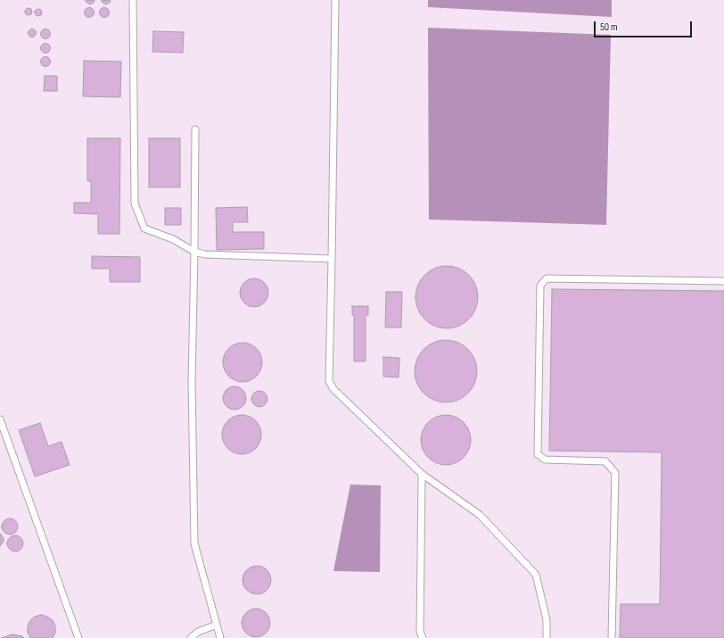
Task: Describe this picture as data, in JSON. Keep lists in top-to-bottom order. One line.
{"scale_bar":"50 m"}
